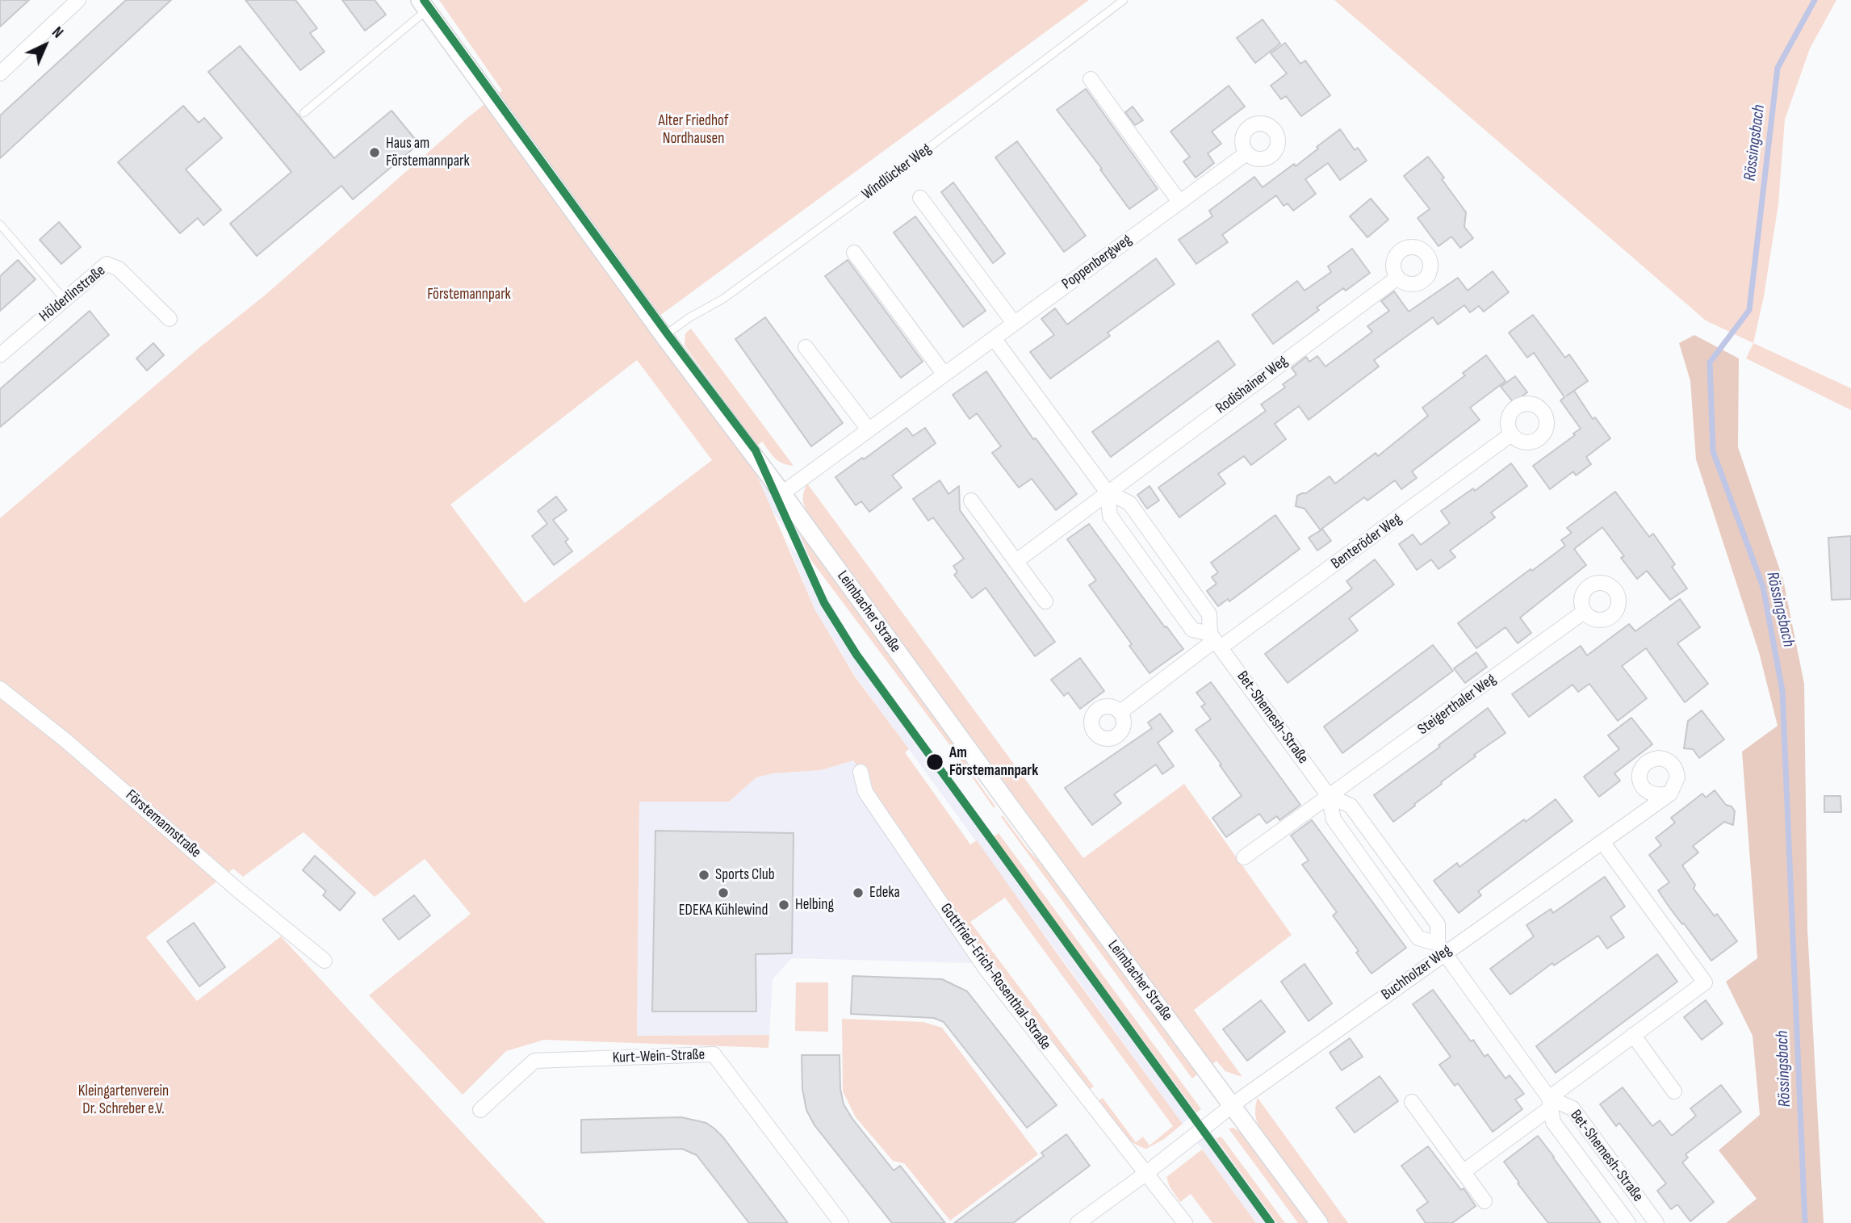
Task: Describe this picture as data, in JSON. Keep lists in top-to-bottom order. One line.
{"streets":{"street":["Poppenbergweg","Hölderlinstraße","Rodishainer Weg","Benteröder Weg","Leimbacher Straße","Steigerthaler Weg","Bet-Shemesh-Straße","Förstemannstraße","Buchholzer Weg","Gottfried-Erich-Rosenthal-Straße","Kurt-Wein-Straße"],"lane":["Windlücker Weg"]},"crossings":[["Windlücker Weg","Leimbacher Straße"],["Poppenbergweg","Leimbacher Straße"],["Poppenbergweg","Bet-Shemesh-Straße"],["Rodishainer Weg","Bet-Shemesh-Straße"],["Benteröder Weg","Bet-Shemesh-Straße"],["Leimbacher Straße","Buchholzer Weg"],["Steigerthaler Weg","Bet-Shemesh-Straße"],["Bet-Shemesh-Straße","Buchholzer Weg"],["Buchholzer Weg","Gottfried-Erich-Rosenthal-Straße"]],"water":["Rössingsbach"],"parks":["Alter Friedhof Nordhausen","Förstemannpark","Kleingartenverein Dr. Schreber e.V."],"places":["Haus am Förstemannpark","Am Förstemannpark","Sports Club","EDEKA Kühlewind","Edeka","Helbing"],"north":"top right"}
